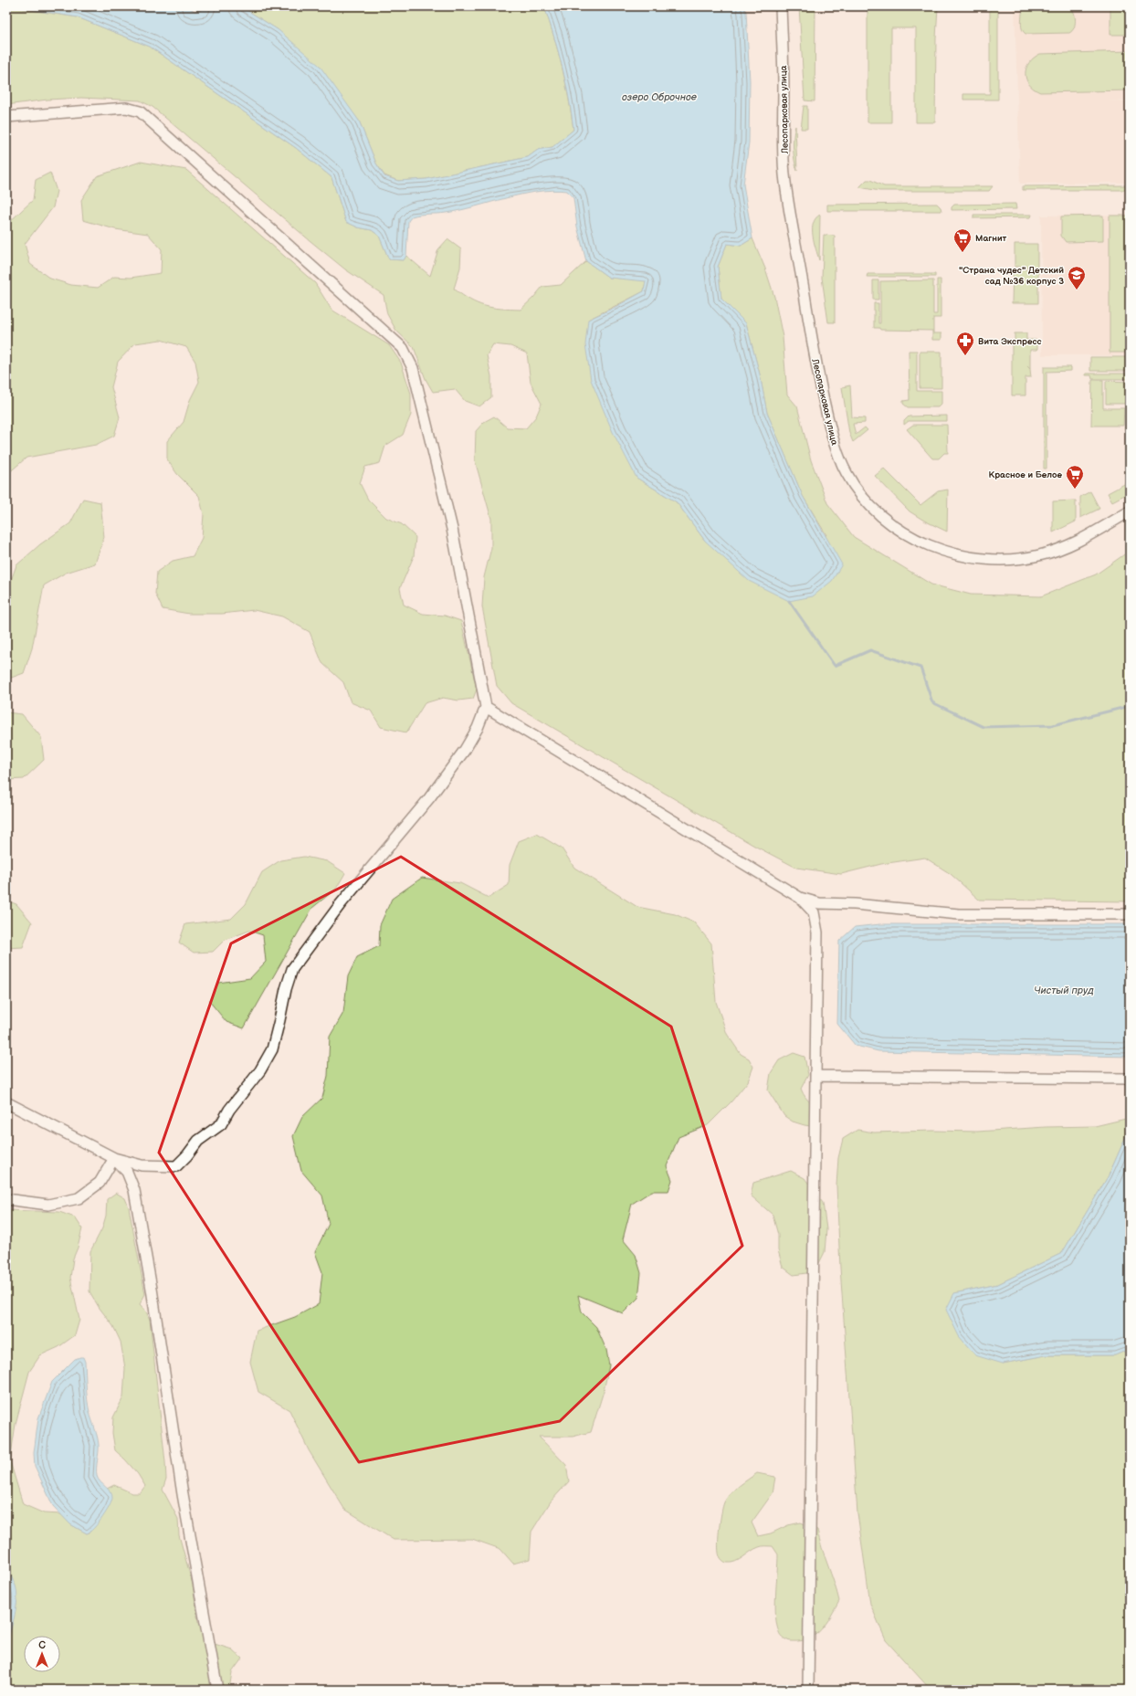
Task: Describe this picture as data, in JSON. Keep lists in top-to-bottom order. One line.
{"streets":{"street":["Лесопарковая улица"]},"water":["озеро Оброчное","Чистый пруд"],"places":{"supermarket":["Магнит","Красное и Белое"],"school or university":["\"Страна чудес\" Детский сад №36 корпус 3"],"pharmacy":["Вита Экспресс"]},"north":"top"}
